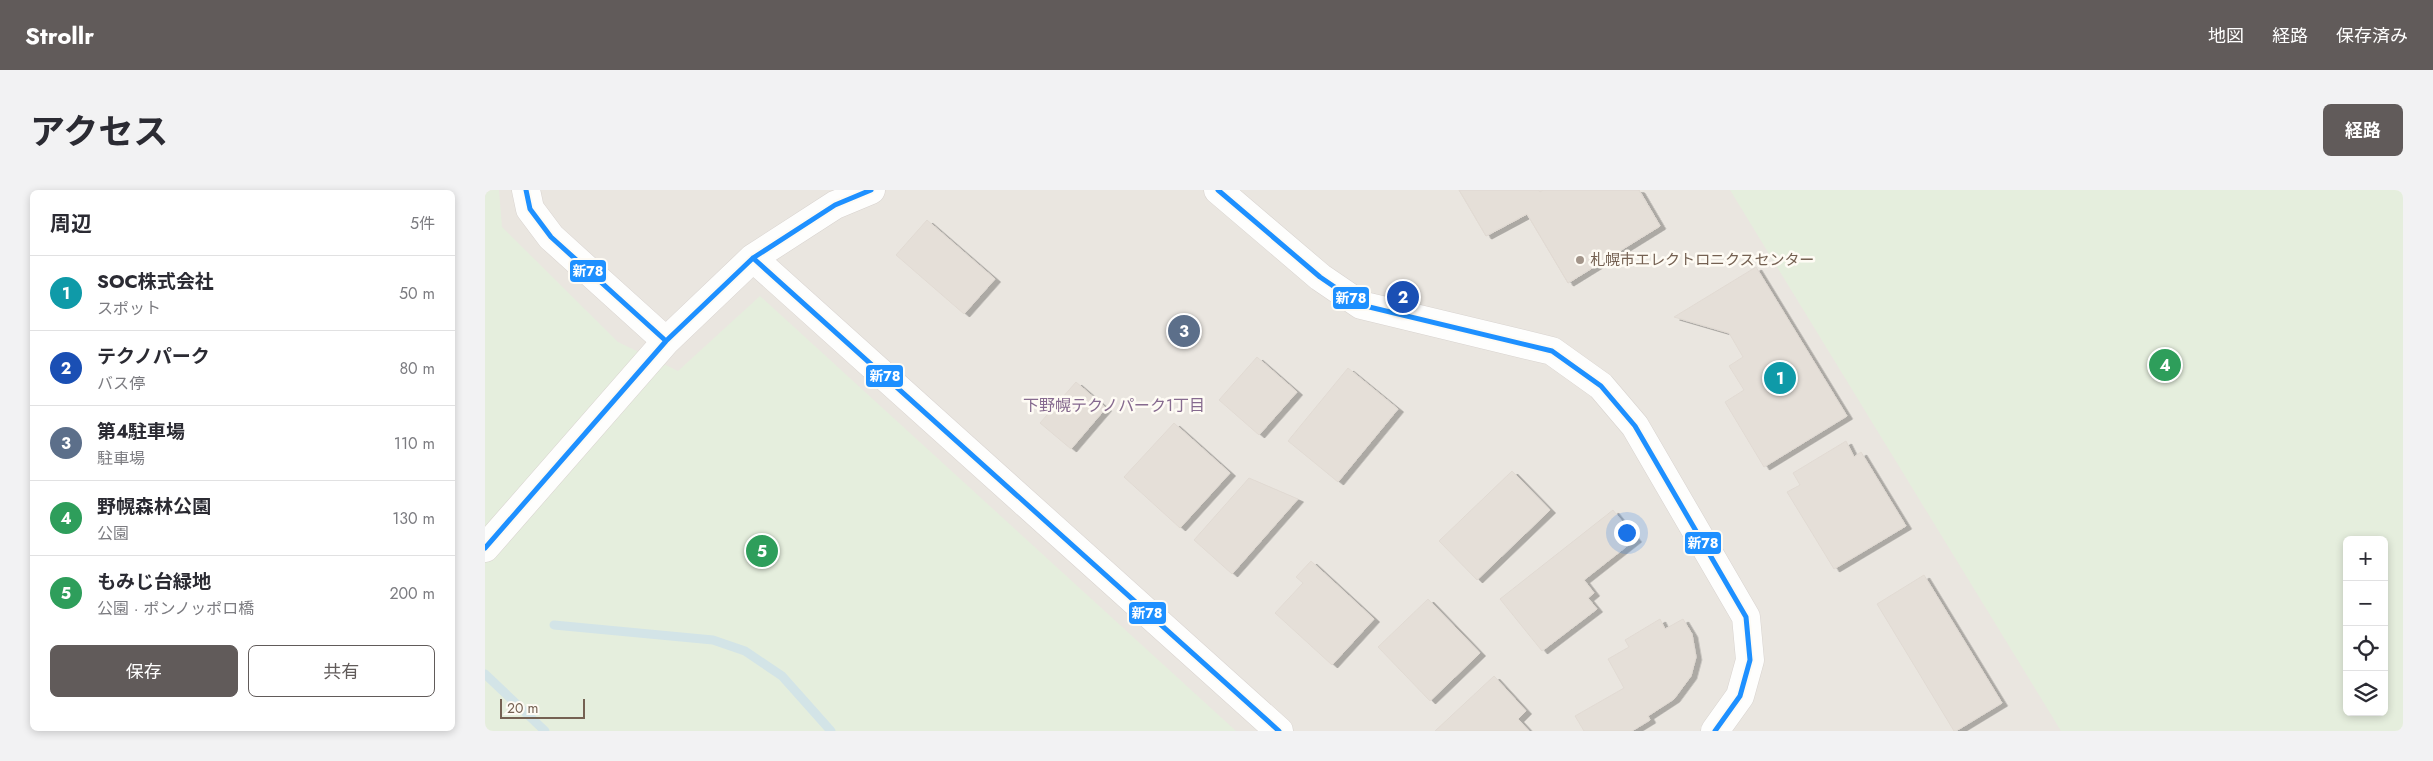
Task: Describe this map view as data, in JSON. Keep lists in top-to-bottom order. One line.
{"districts":["下野幌テクノパーク1丁目"],"places":["札幌市エレクトロニクスセンター"],"lines":["transit line 新78"],"scale_bar":"20 m","page":{"header":"Strollr","nav":["地図","経路","保存済み"],"title":"アクセス","buttons":["経路",["保存","共有"]],"heading":["周辺","5件"],"list":[{"mark":"1","name":"SOC株式会社","note":"スポット","value":"50 m"},{"mark":"2","name":"テクノパーク","note":"バス停","value":"80 m"},{"mark":"3","name":"第４駐車場","note":"駐車場","value":"110 m"},{"mark":"4","name":"野幌森林公園","note":"公園","value":"130 m"},{"mark":"5","name":"もみじ台緑地","note":"公園 · ポンノッポロ橋","value":"200 m"}],"pins":["2","3","4","1","5"],"map_buttons":["+","−"],"scale":"20 m"}}
